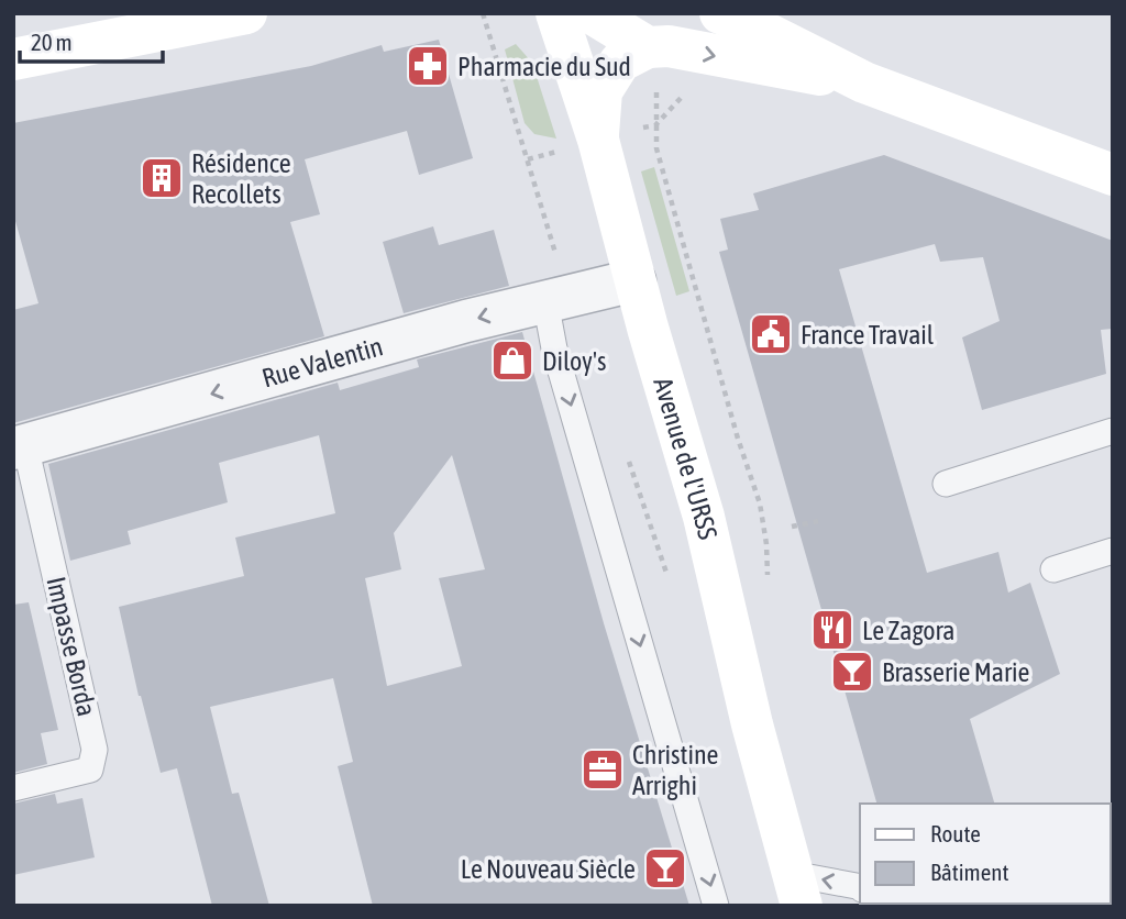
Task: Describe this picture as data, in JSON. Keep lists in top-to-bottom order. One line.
{"streets":{"main road":["Avenue de l'URSS"],"street":["Rue Valentin"],"lane":["Impasse Borda"]},"crossings":[["Rue Valentin","Avenue de l'URSS"],["Rue Valentin","Impasse Borda"]],"one_way":["Rue Valentin"],"places":{"pharmacy":["Pharmacie du Sud"],"building":["Résidence Recollets"],"public building":["France Travail"],"shop":["Diloy's"],"restaurant":["Le Zagora"],"bar":["Brasserie Marie","Le Nouveau Siècle"],"office":["Christine Arrighi"]},"legend":["Route","Bâtiment"],"scale_bar":"20 m"}
